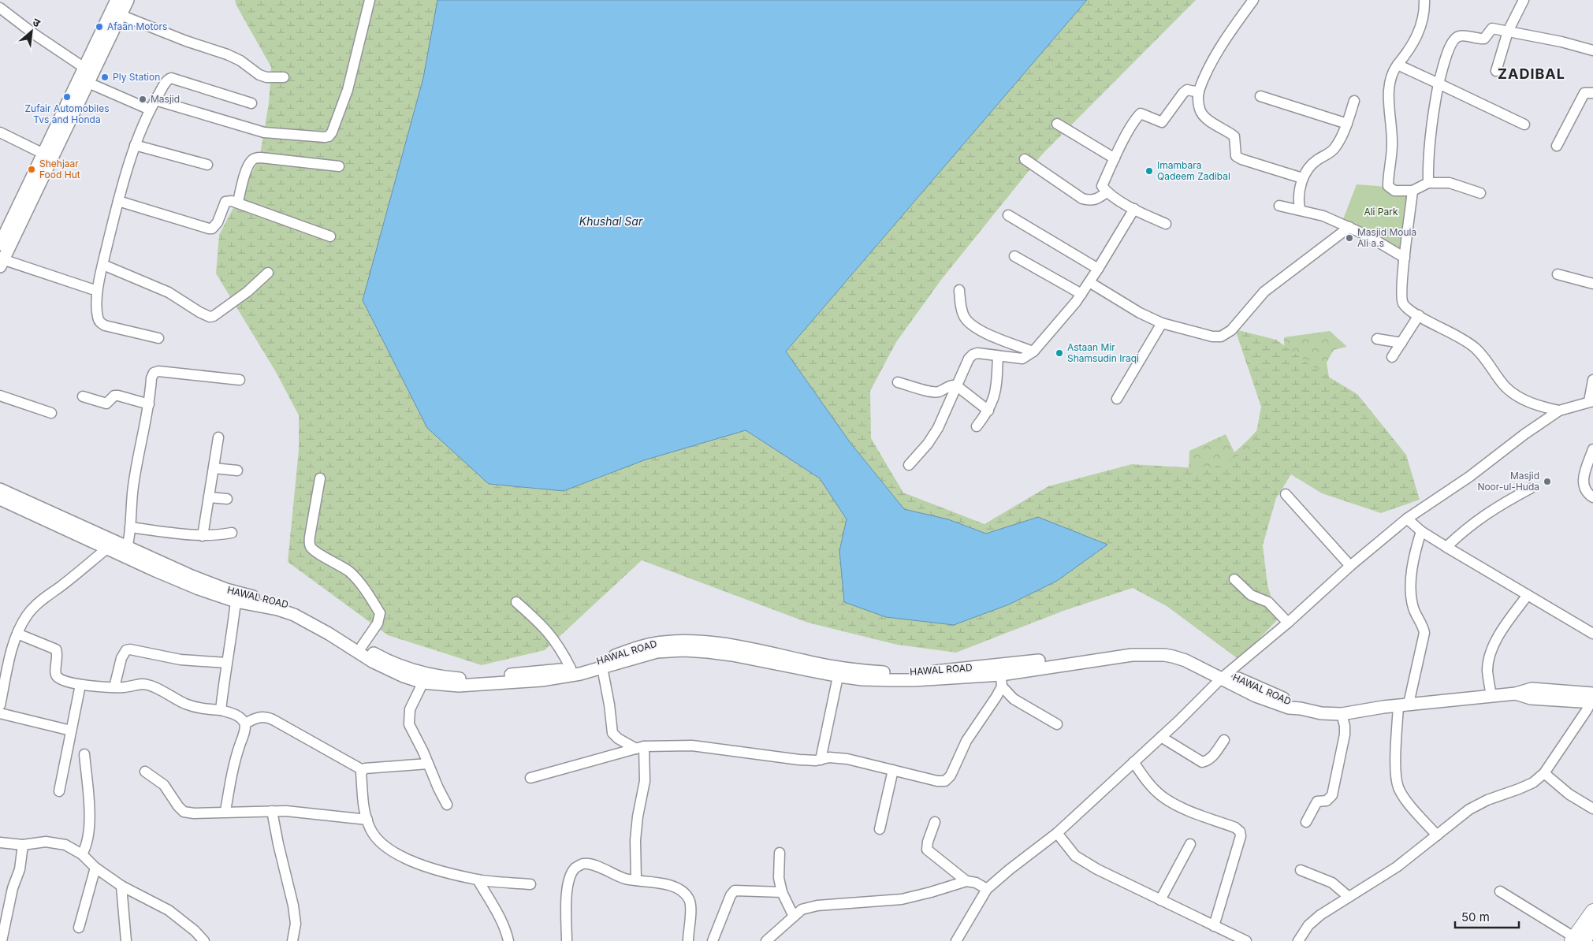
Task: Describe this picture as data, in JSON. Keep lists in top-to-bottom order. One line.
{"streets":{"main road":["HAWAL ROAD"]},"districts":["ZADIBAL"],"water":["Khushal Sar"],"parks":["Ali Park"],"places":["Afaan Motors","Ply Station","Zufair Automobiles Tvs and Honda","Masjid","Shehjaar Food Hut","Imambara Qadeem Zadibal","Masjid Moula Ali a.s","Astaan Mir Shamsudin Iraqi","Masjid Noor-ul-Huda"],"scale_bar":"50 m","north":"top right"}
